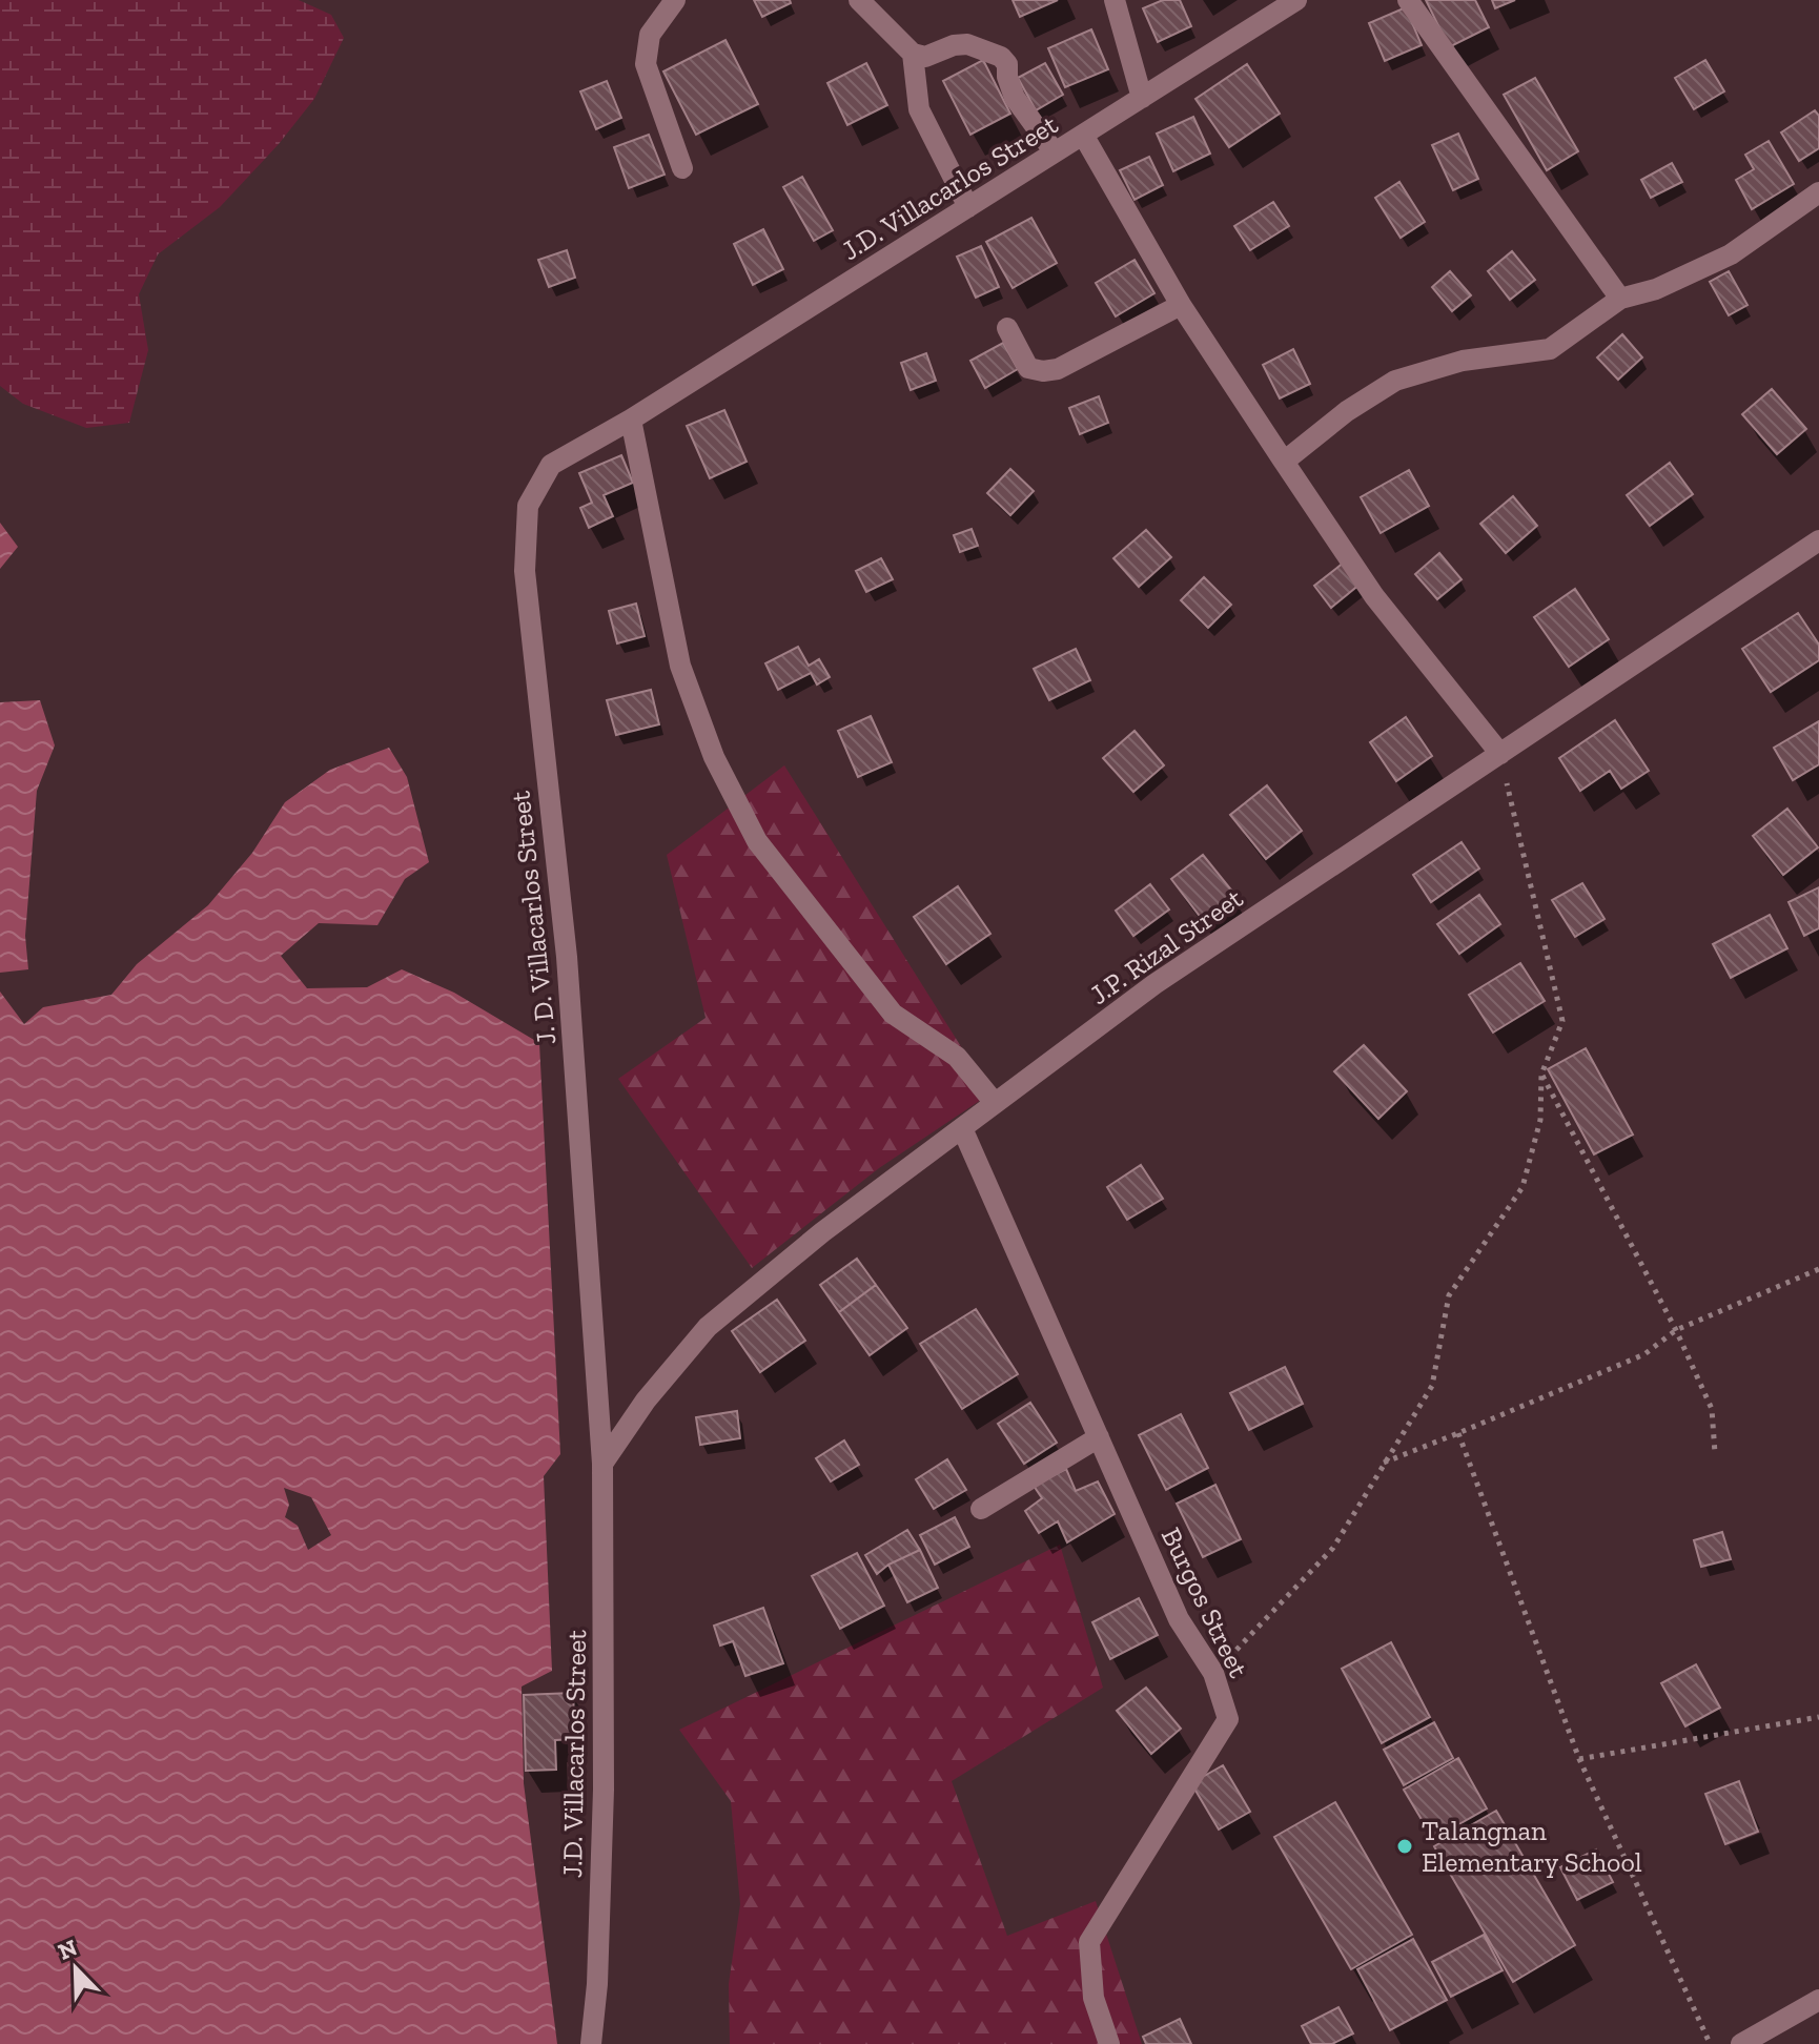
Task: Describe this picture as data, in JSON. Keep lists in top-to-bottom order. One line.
{"streets":{"street":["J.D. Villacarlos Street","J. D. Villacarlos Street","J.P. Rizal Street","Burgos Street"]},"crossings":[["J.D. Villacarlos Street","J. D. Villacarlos Street"],["J.D. Villacarlos Street","J.P. Rizal Street"],["J. D. Villacarlos Street","J.P. Rizal Street"],["J.P. Rizal Street","Burgos Street"]],"places":["Talangnan Elementary School"],"north":"top left"}
